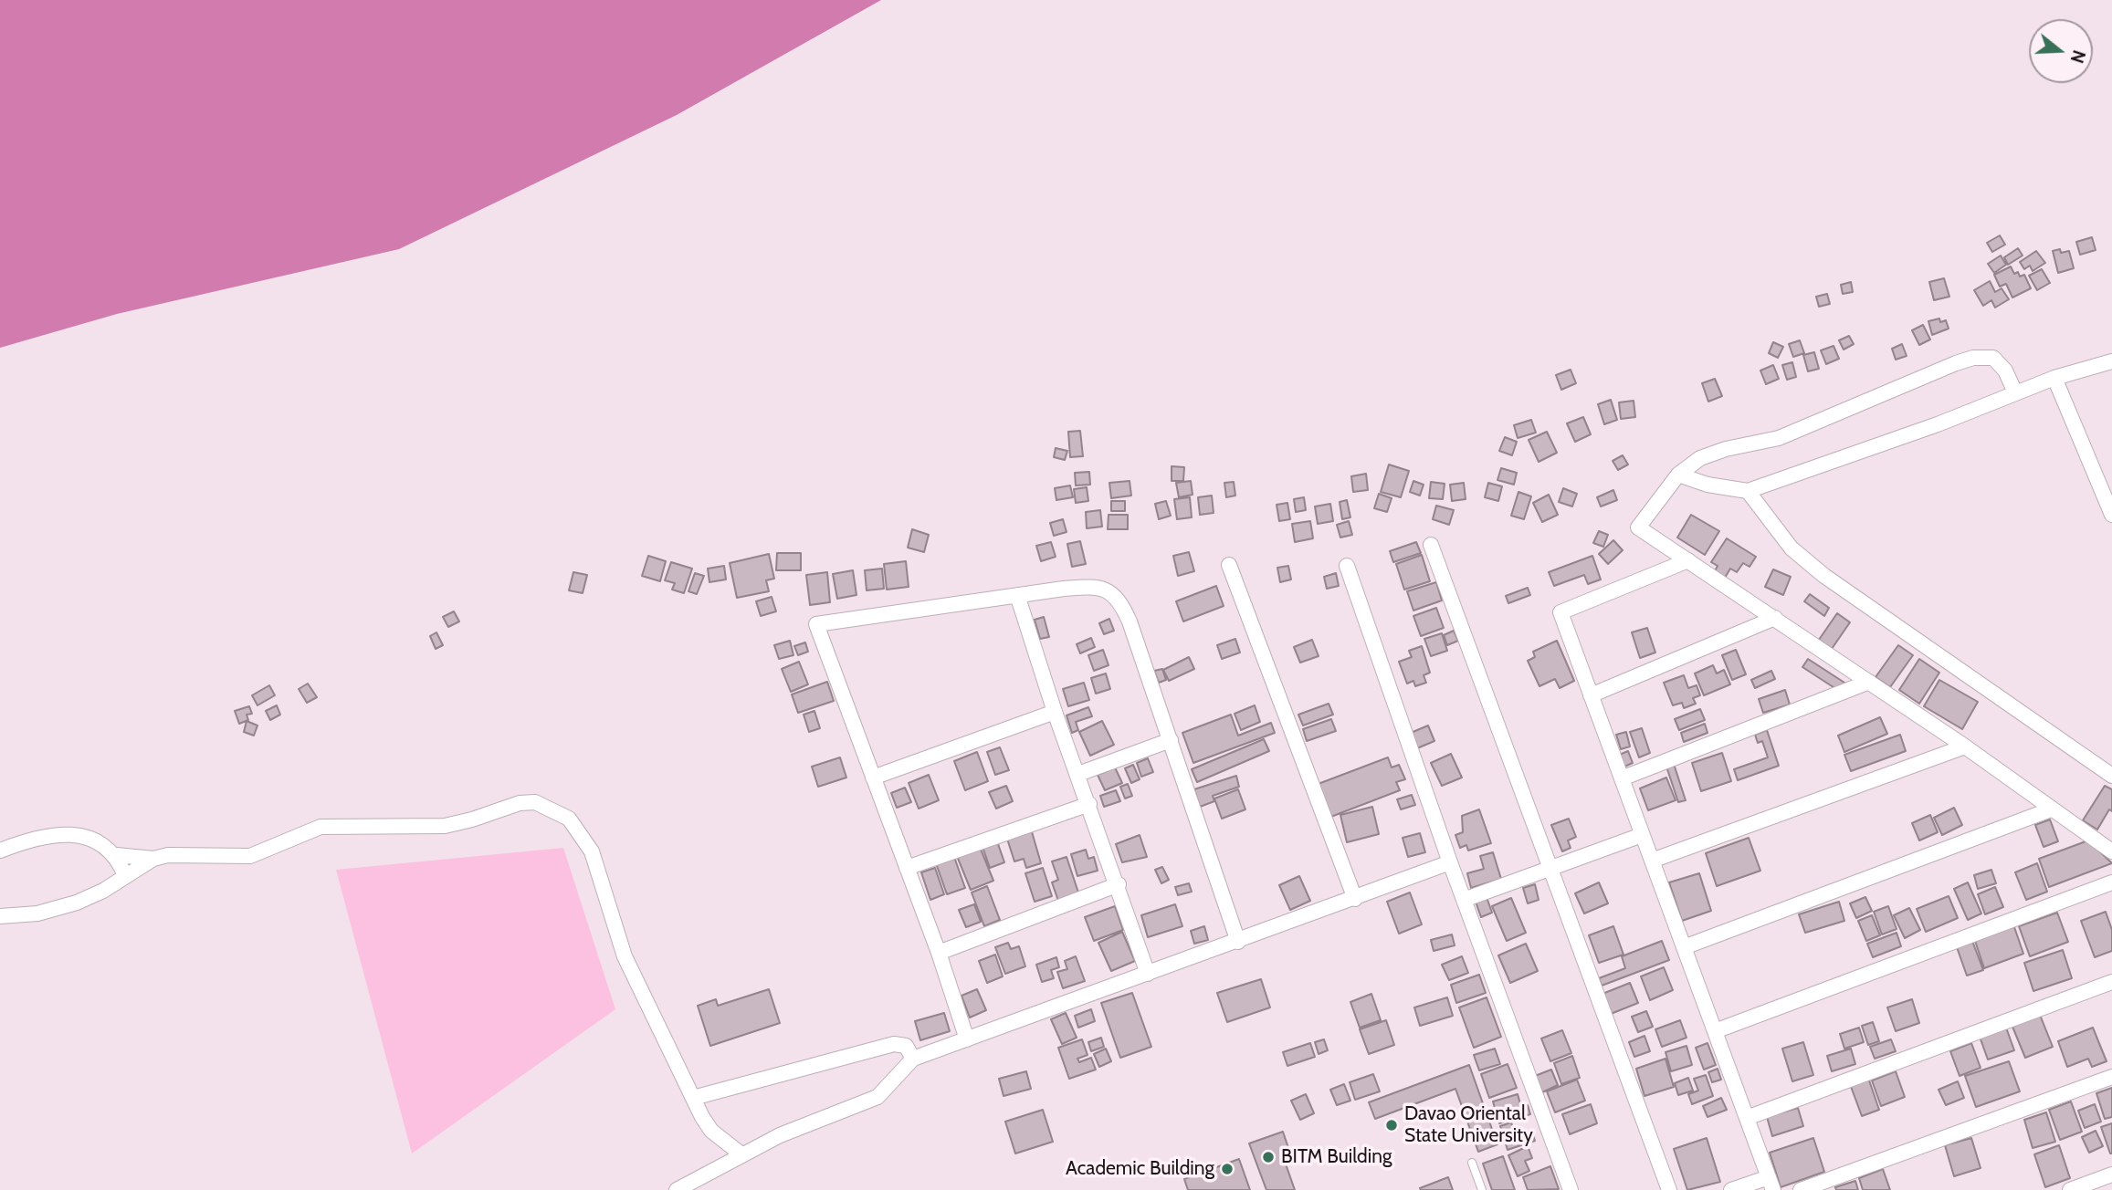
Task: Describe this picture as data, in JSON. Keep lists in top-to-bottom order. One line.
{"places":["Davao Oriental State University","BITM Building","Academic Building"],"north":"right"}
